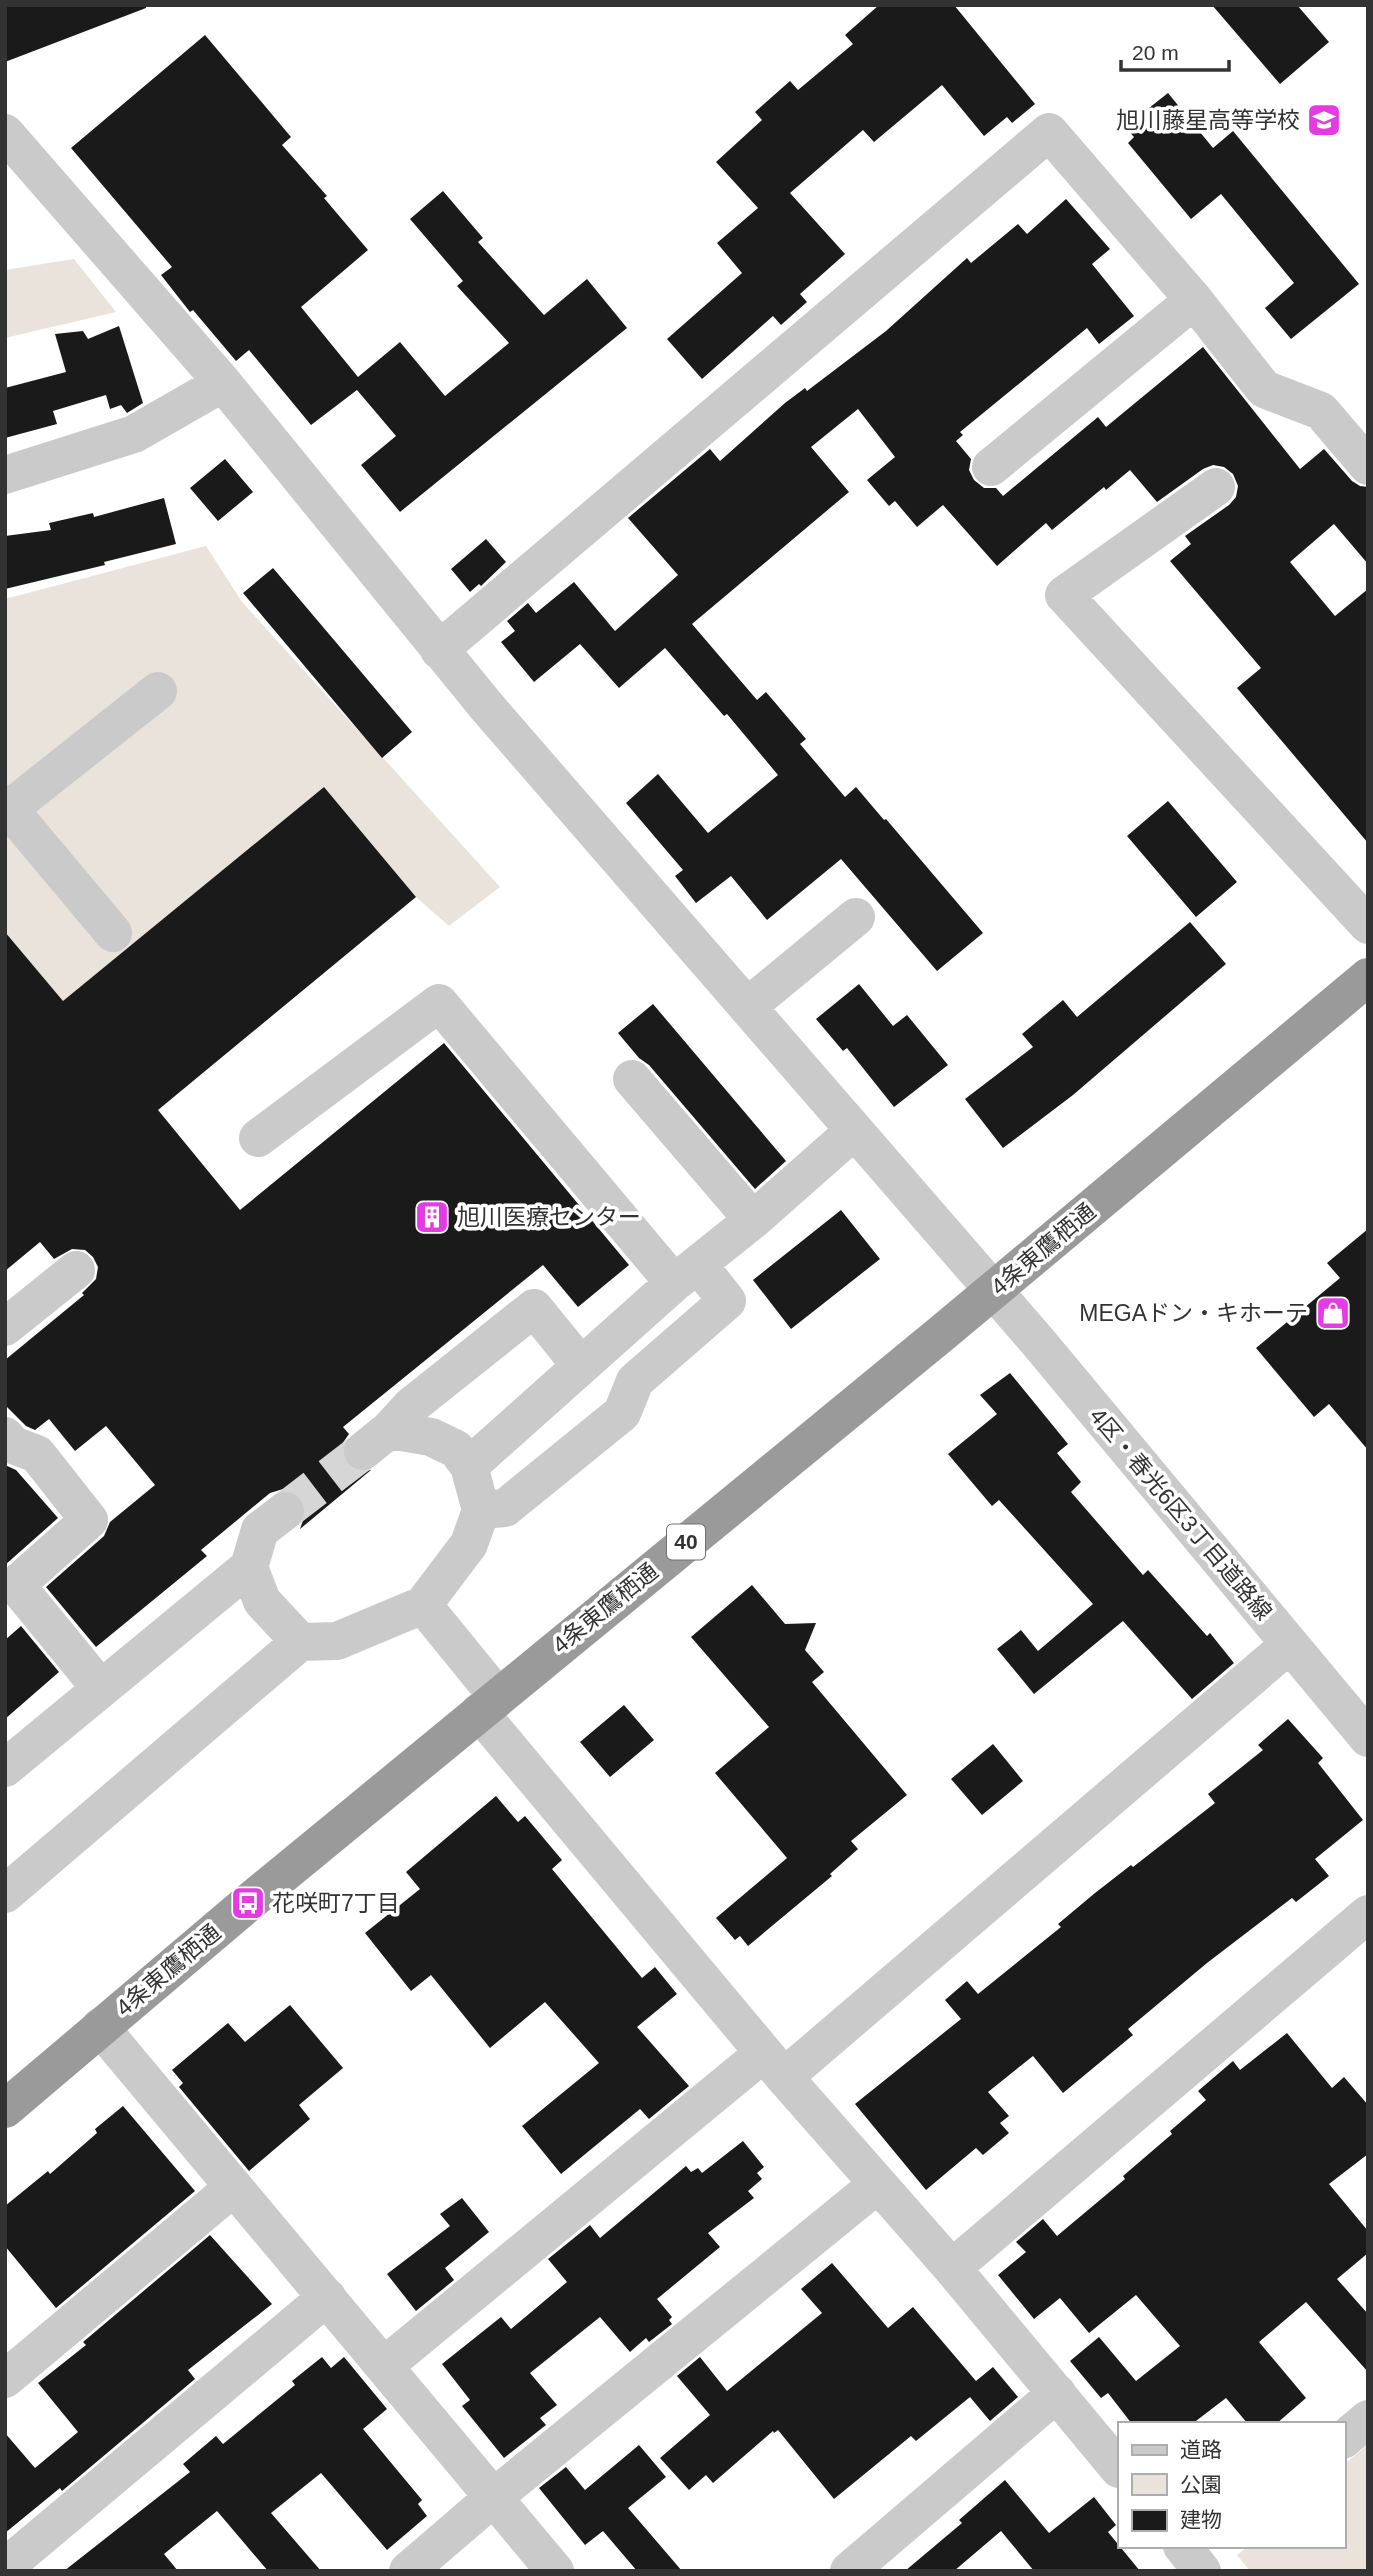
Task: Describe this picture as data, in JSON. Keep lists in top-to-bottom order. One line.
{"streets":{"highway":["4条東鷹栖通","40"],"street":["4区・春光6区3丁目道路線"]},"crossings":[["4条東鷹栖通","4区・春光6区3丁目道路線"]],"places":{"school or university":["旭川藤星高等学校"],"building":["旭川医療センター"],"shop":["MEGAドン・キホーテ"],"bus stop":["花咲町7丁目"]},"legend":["道路","公園","建物"],"scale_bar":"20 m"}
